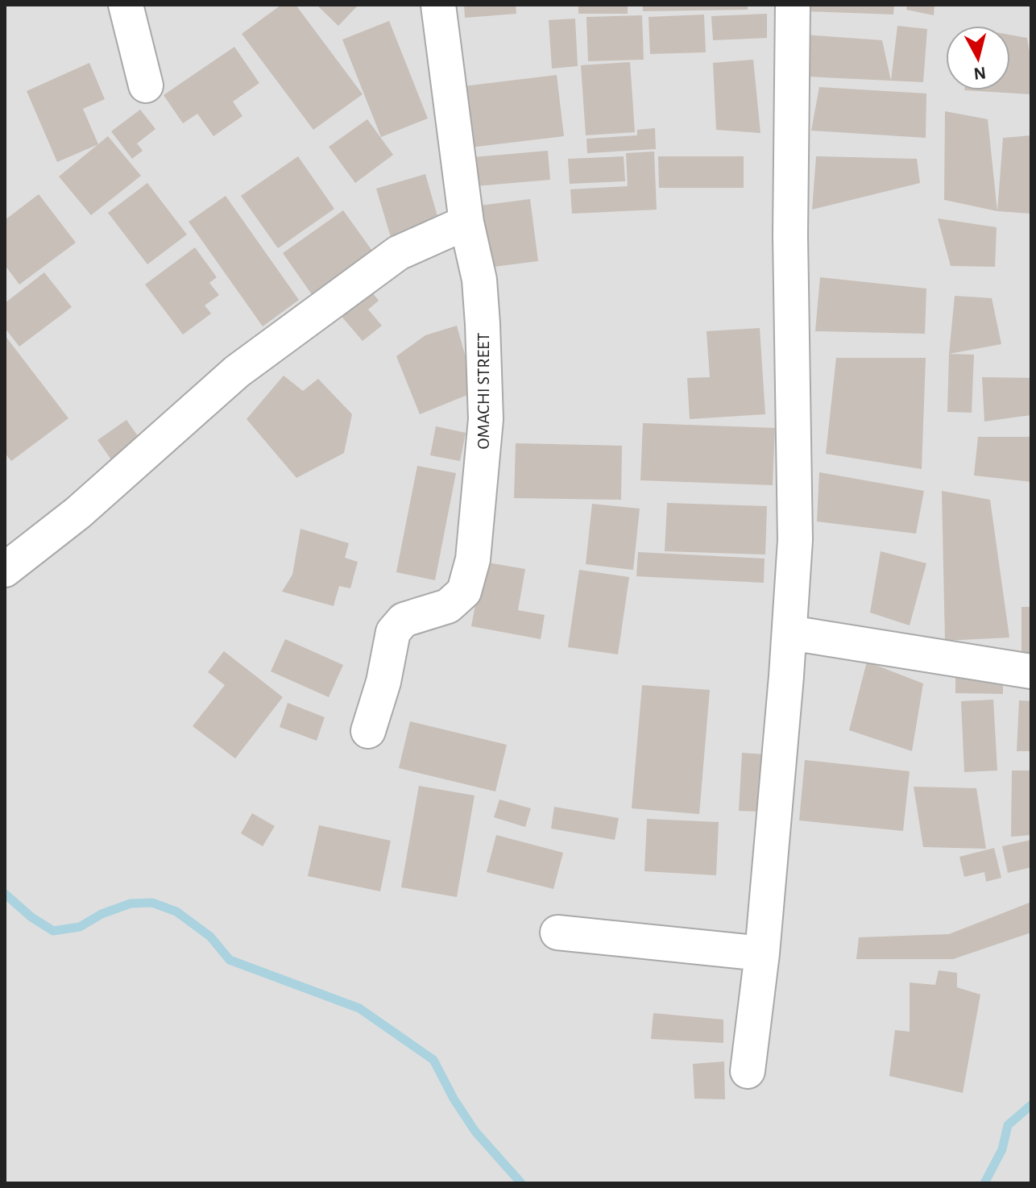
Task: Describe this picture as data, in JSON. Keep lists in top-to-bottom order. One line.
{"streets":{"street":["OMACHI STREET"]},"north":"bottom"}
